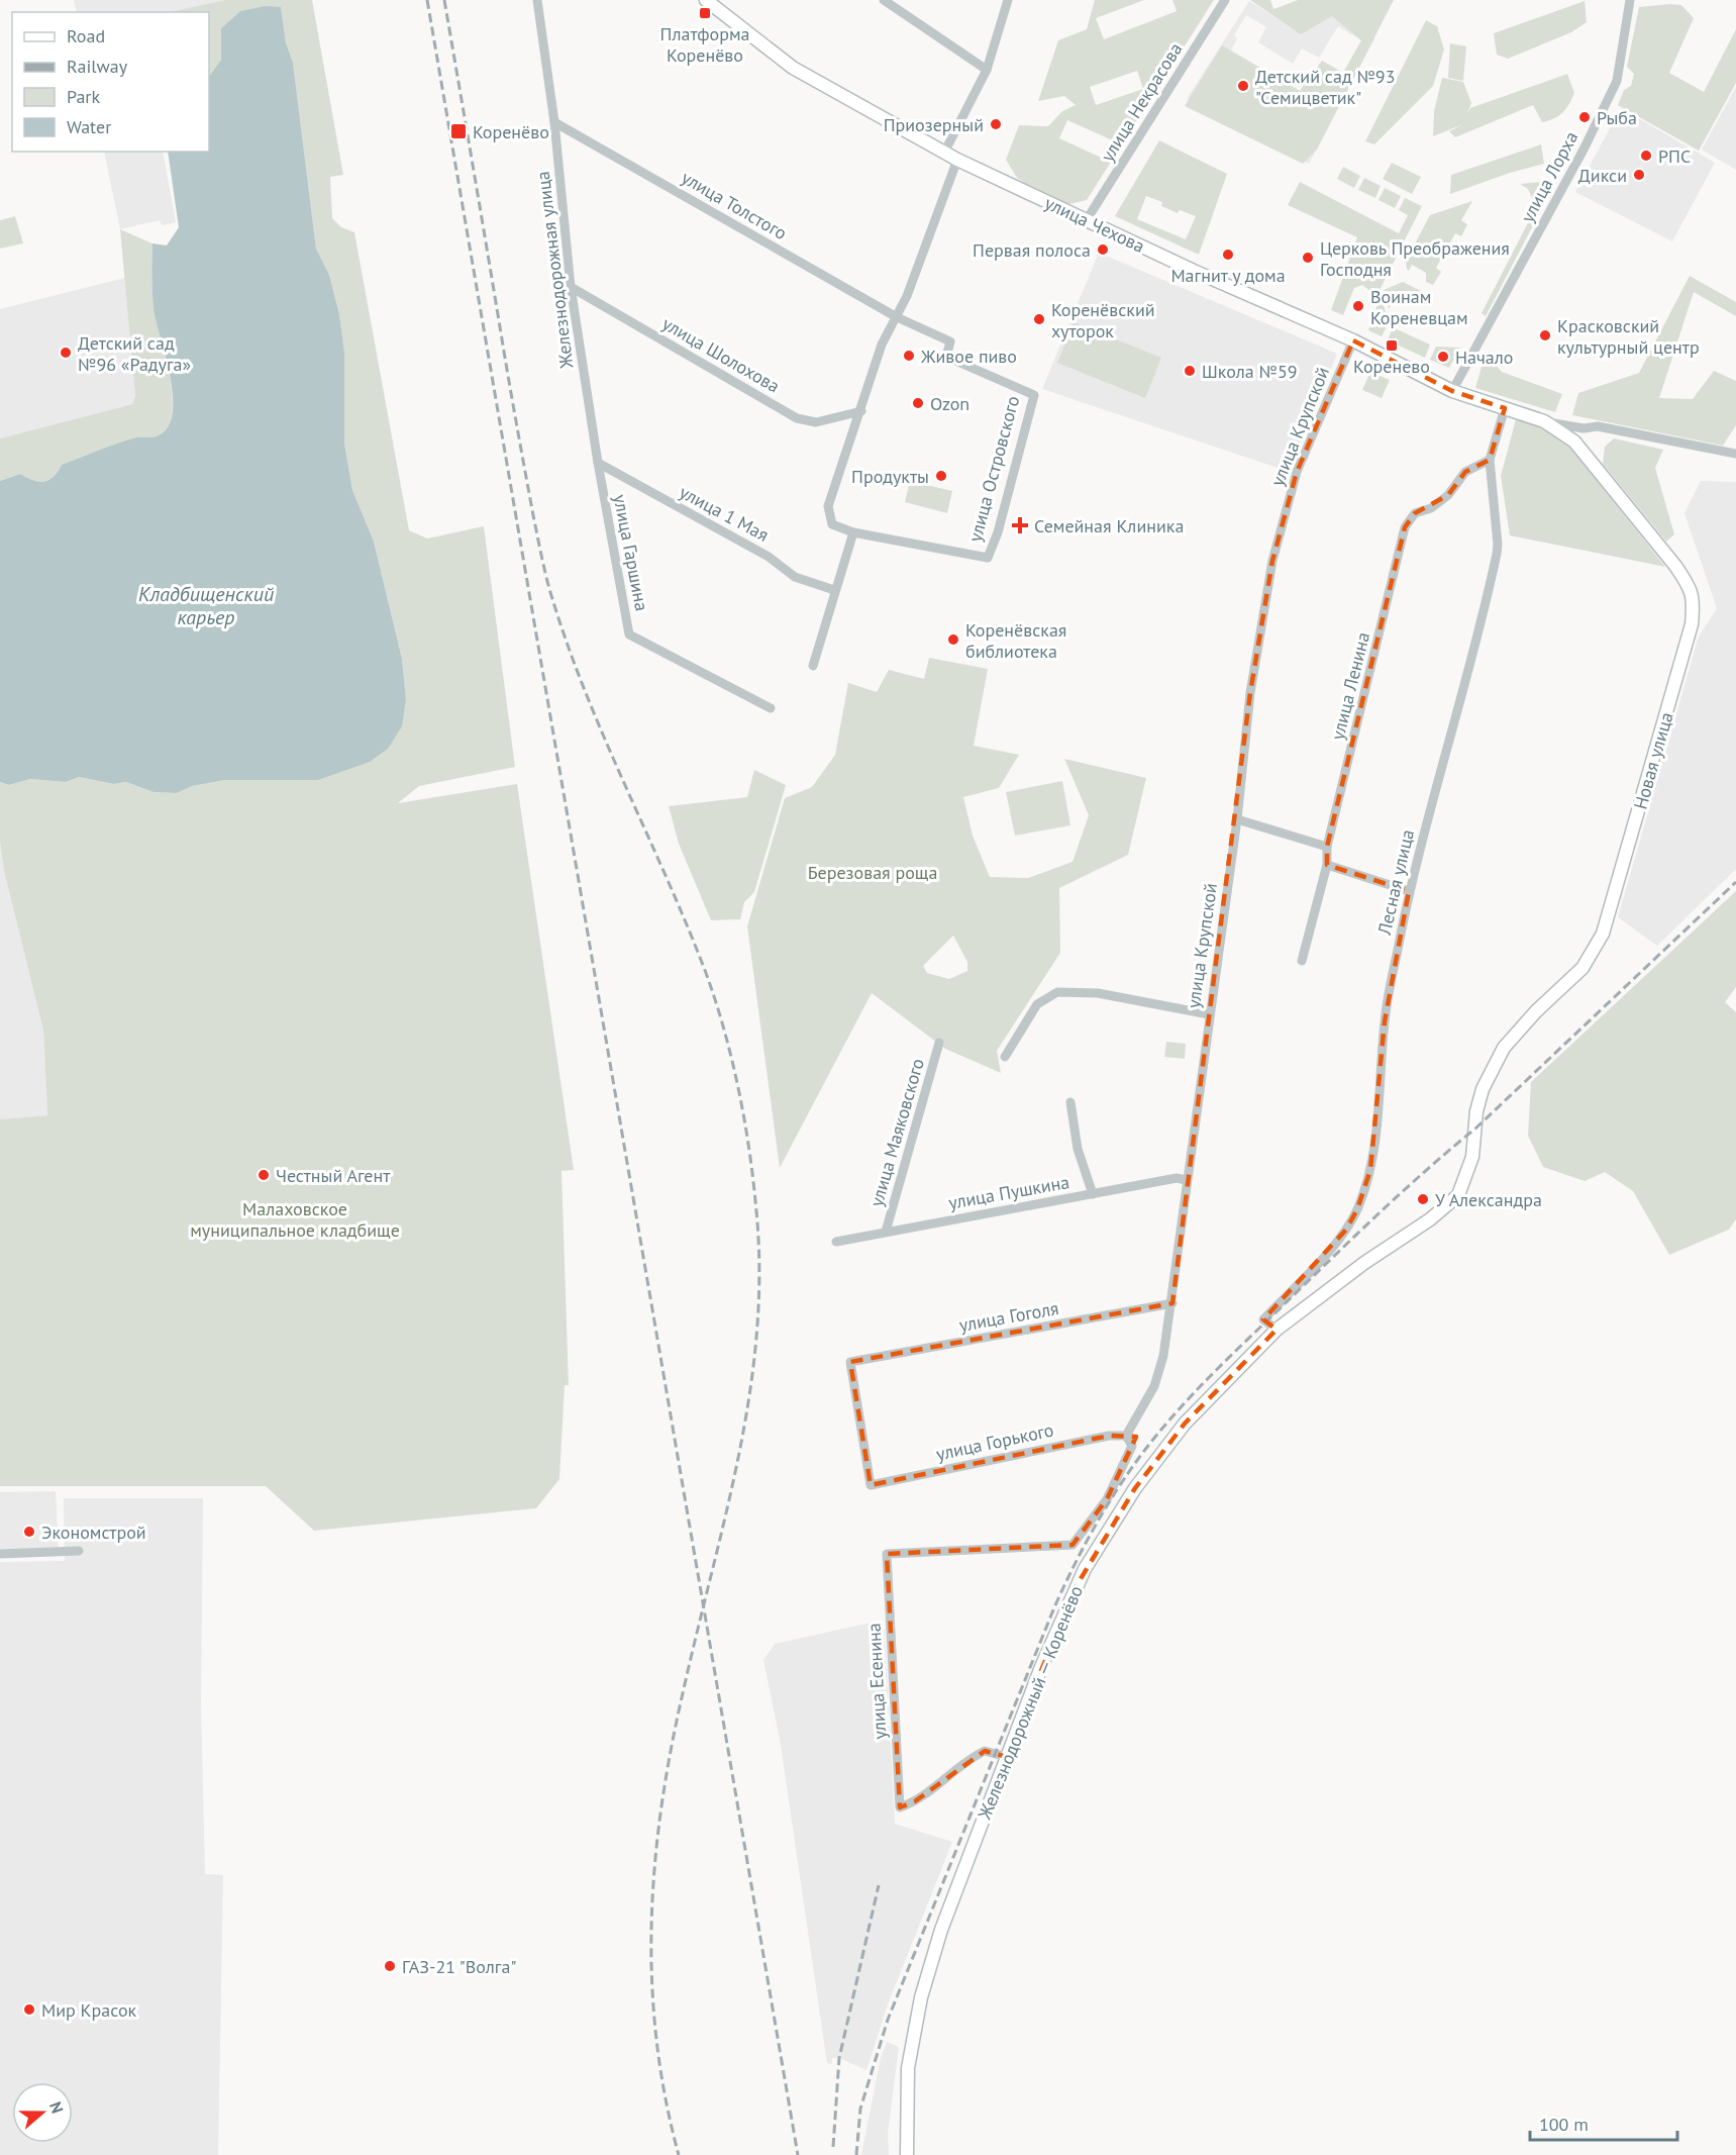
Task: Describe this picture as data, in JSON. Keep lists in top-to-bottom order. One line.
{"streets":{"main road":["улица Чехова","Новая улица","Железнодорожный — Коренёво"],"street":["улица Некрасова","улица Лорха","улица Толстого","Железнодорожная улица","улица Шолохова","улица Крупской","улица Островского","улица 1 Мая","улица Гаршина","улица Ленина","Лесная улица","улица Маяковского","улица Пушкина","улица Гоголя","улица Горького","улица Есенина"]},"crossings":[["улица Некрасова","улица Чехова"],["улица Лорха","улица Чехова"],["улица Толстого","Железнодорожная улица"],["улица Толстого","улица Островского"],["улица Чехова","улица Крупской"],["улица Чехова","улица Островского"],["улица Чехова","Новая улица"],["улица Чехова","Лесная улица"],["Железнодорожная улица","улица Шолохова"],["Железнодорожная улица","улица 1 Мая"],["Железнодорожная улица","улица Гаршина"],["улица Шолохова","улица Островского"],["улица Крупской","улица Пушкина"],["улица Крупской","улица Гоголя"],["улица Крупской","улица Горького"],["улица Крупской","улица Есенина"],["улица 1 Мая","улица Гаршина"],["улица Ленина","Лесная улица"],["Новая улица","Лесная улица"],["Новая улица","Железнодорожный — Коренёво"],["Лесная улица","Железнодорожный — Коренёво"],["улица Маяковского","улица Пушкина"],["улица Гоголя","улица Горького"],["улица Есенина","Железнодорожный — Коренёво"]],"water":["Кладбищенский карьер"],"parks":["Березовая роща","Малаховское муниципальное кладбище"],"places":{"transit":["Платформа Коренёво","Коренёво","Коренево"],"other":["Детский сад №93 \"Семицветик\"","Рыба","Приозерный","РПС","Дикси","Первая полоса","Магнит у дома","Церковь Преображения Господня","Воинам Кореневцам","Коренёвский хуторок","Красковский культурный центр","Детский сад №96 «Радуга»","Живое пиво","Начало","Школа №59","Ozon","Продукты","Коренёвская библиотека","Честный Агент","У Александра","Экономстрой","ГАЗ-21 \"Волга\"","Мир Красок"],"health":["Семейная Клиника"]},"legend":["Road","Railway","Park","Water"],"scale_bar":"100 m","north":"right"}
